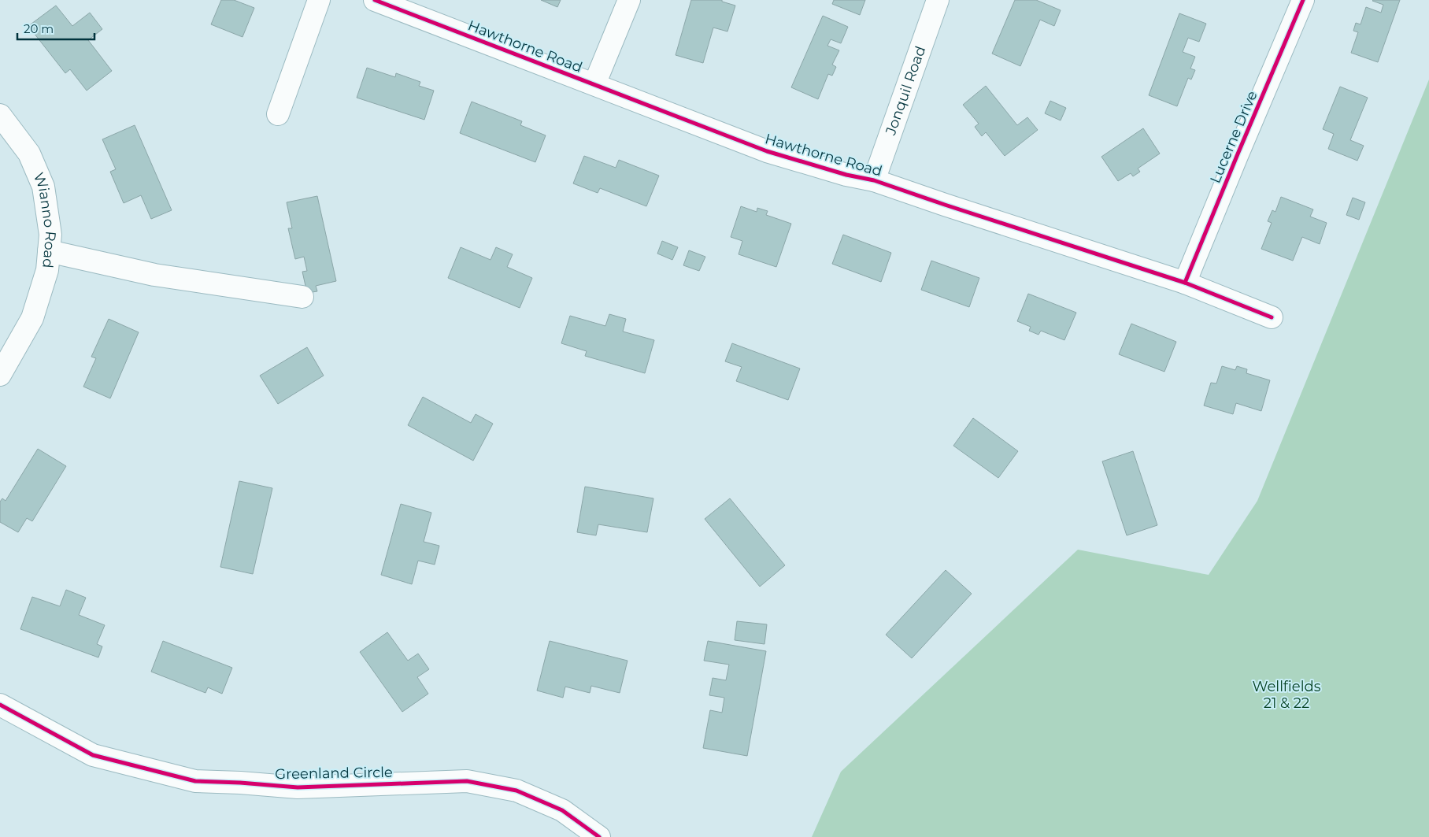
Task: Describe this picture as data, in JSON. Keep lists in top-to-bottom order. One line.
{"streets":{"street":["Hawthorne Road","Jonquil Road","Lucerne Drive","Wianno Road","Greenland Circle"]},"crossings":[["Hawthorne Road","Jonquil Road"],["Hawthorne Road","Lucerne Drive"]],"parks":["Wellfields 21 & 22"],"scale_bar":"20 m"}
